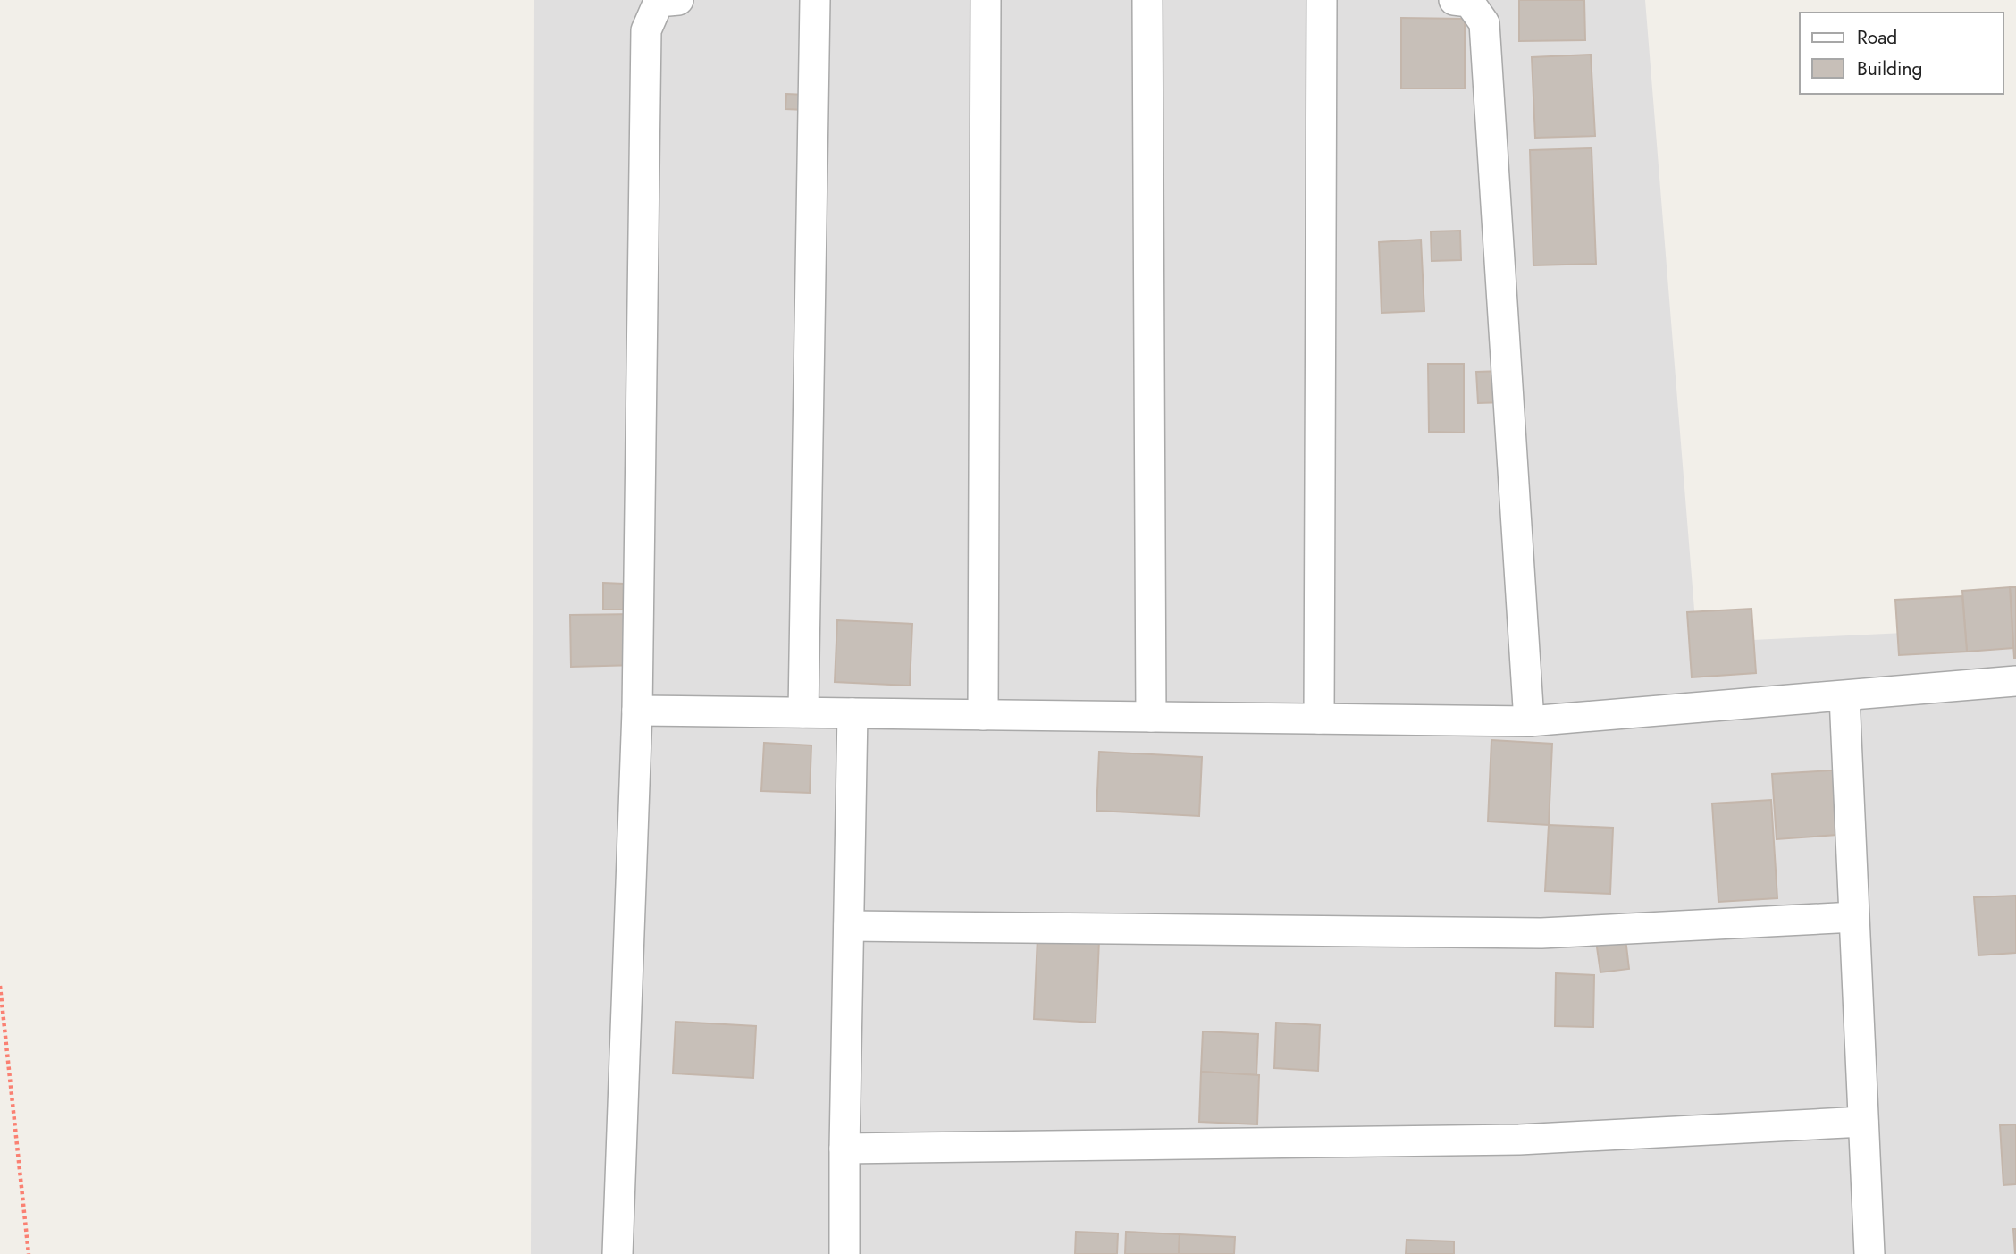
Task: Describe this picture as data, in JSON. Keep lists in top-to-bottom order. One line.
{"legend":["Road","Building"]}
